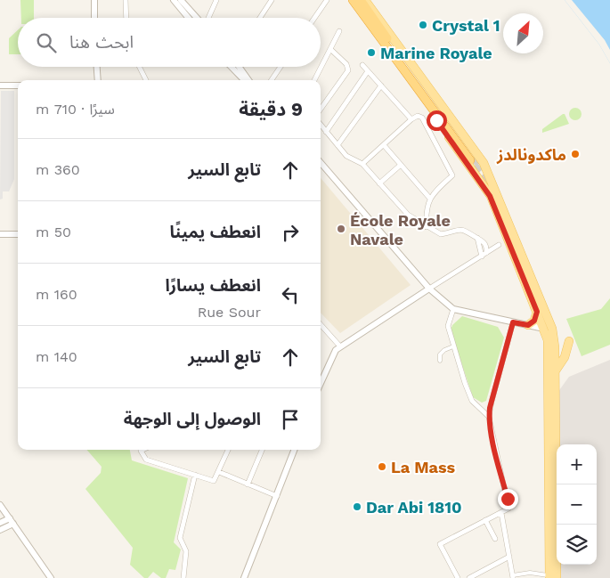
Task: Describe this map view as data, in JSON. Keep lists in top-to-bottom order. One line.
{"places":["Crystal 1","Marine Royale","ماكدونالدز","École Royale Navale","La Mass","Dar Abi 1810"],"north":"top right","page":{"search":"ابحث هنا","heading":["9 دقيقة","سيرًا · 710 m"],"list":[["تابع السير","360 m"],["انعطف يمينًا","50 m"],["انعطف يسارًا","Rue Sour","160 m"],["تابع السير","140 m"],"الوصول إلى الوجهة"],"map_buttons":["+","−"]}}
